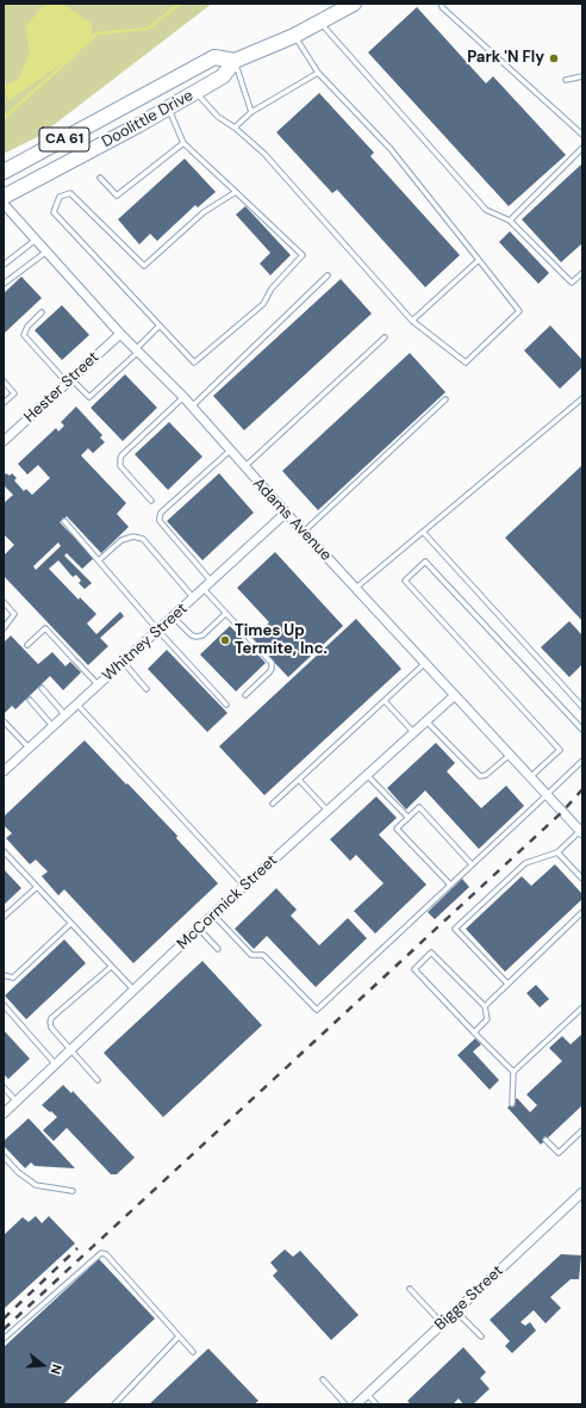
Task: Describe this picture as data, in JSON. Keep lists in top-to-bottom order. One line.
{"streets":{"main road":["Doolittle Drive","CA 61"],"street":["Hester Street","Adams Avenue","Whitney Street","McCormick Street","Bigge Street"]},"crossings":[["Hester Street","Adams Avenue"],["Adams Avenue","Whitney Street"],["Adams Avenue","McCormick Street"]],"places":["Park 'N Fly","Times Up Termite, Inc."],"north":"right"}
